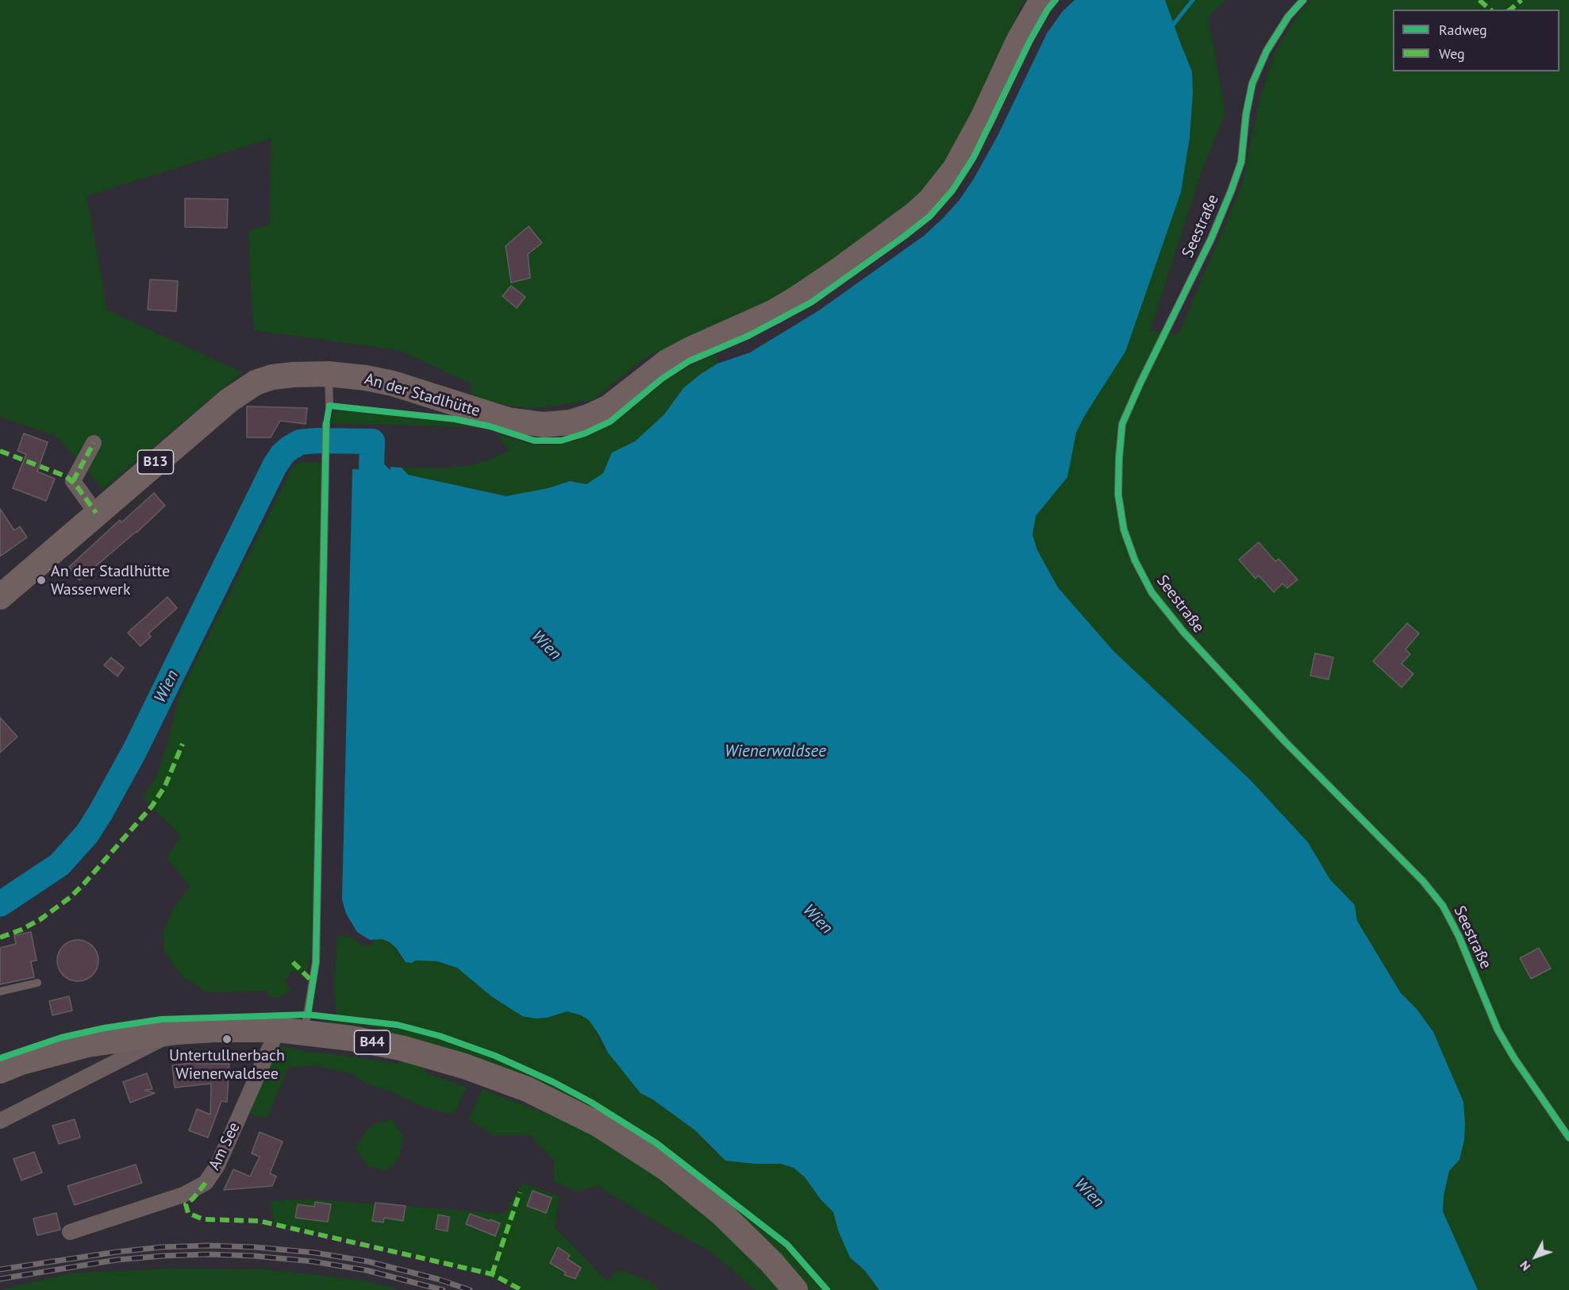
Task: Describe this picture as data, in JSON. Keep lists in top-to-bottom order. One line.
{"streets":{"main road":["An der Stadlhütte","B13","B44"],"street":["Am See"],"lane":["Seestraße"]},"crossings":[["B44","Am See"]],"water":["Wien","Wienerwaldsee"],"places":["An der Stadlhütte Wasserwerk","Untertullnerbach Wienerwaldsee"],"legend":["Radweg","Weg"],"north":"bottom left"}
